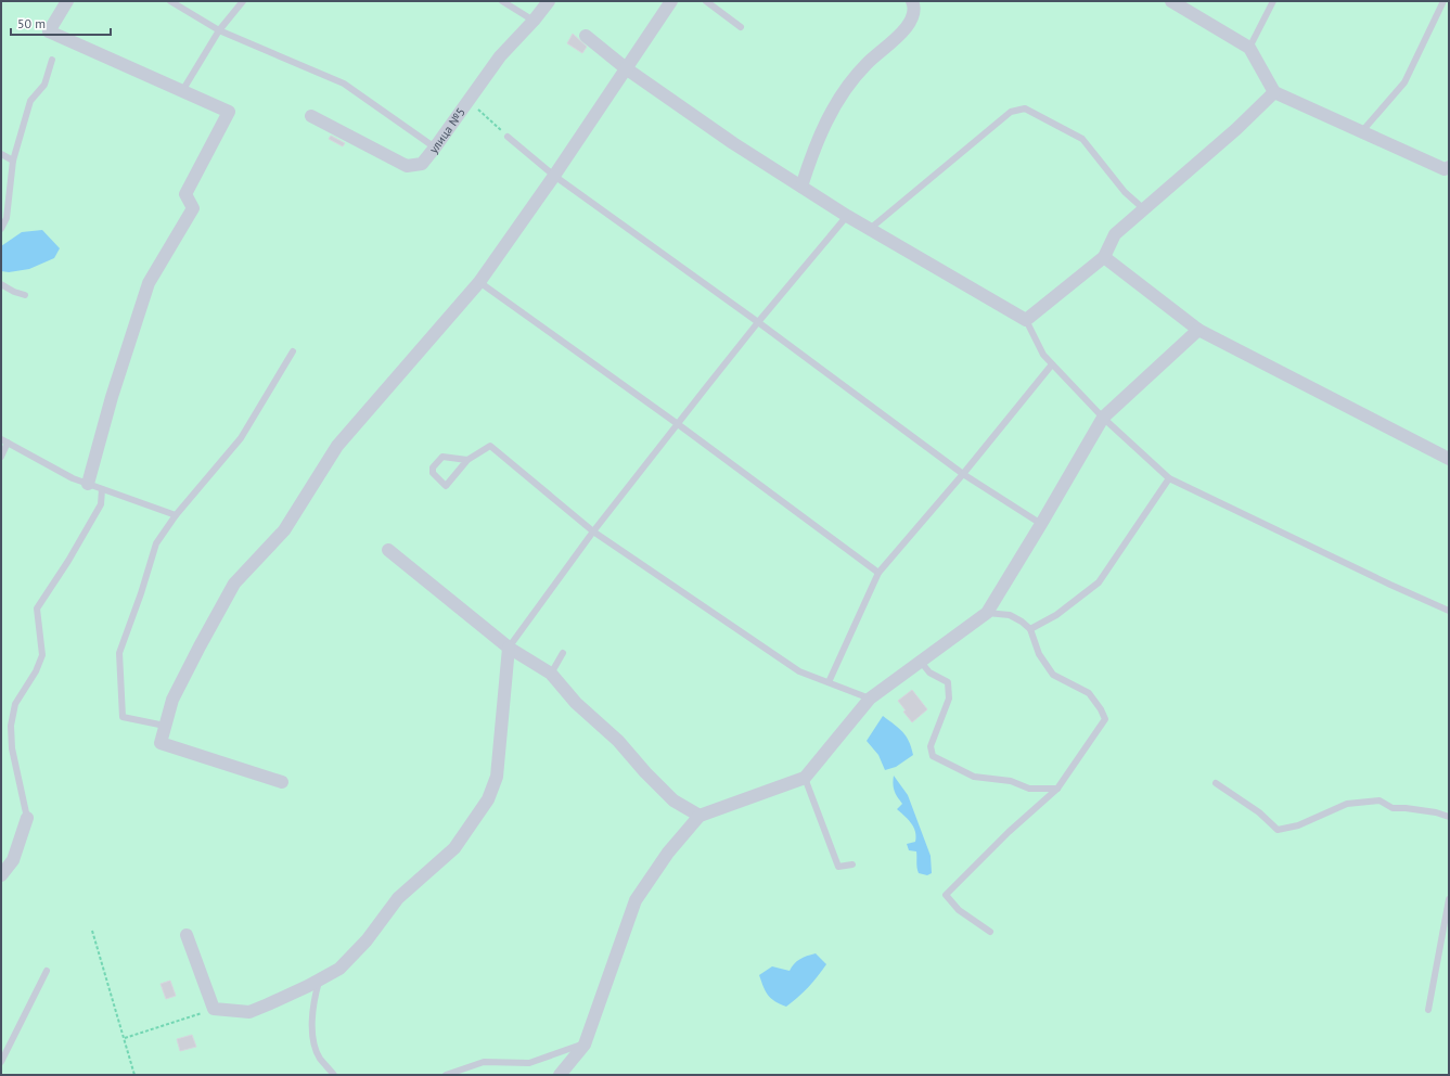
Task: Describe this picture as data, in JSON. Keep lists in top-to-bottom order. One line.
{"streets":{"street":["улица №5"]},"scale_bar":"50 m"}
